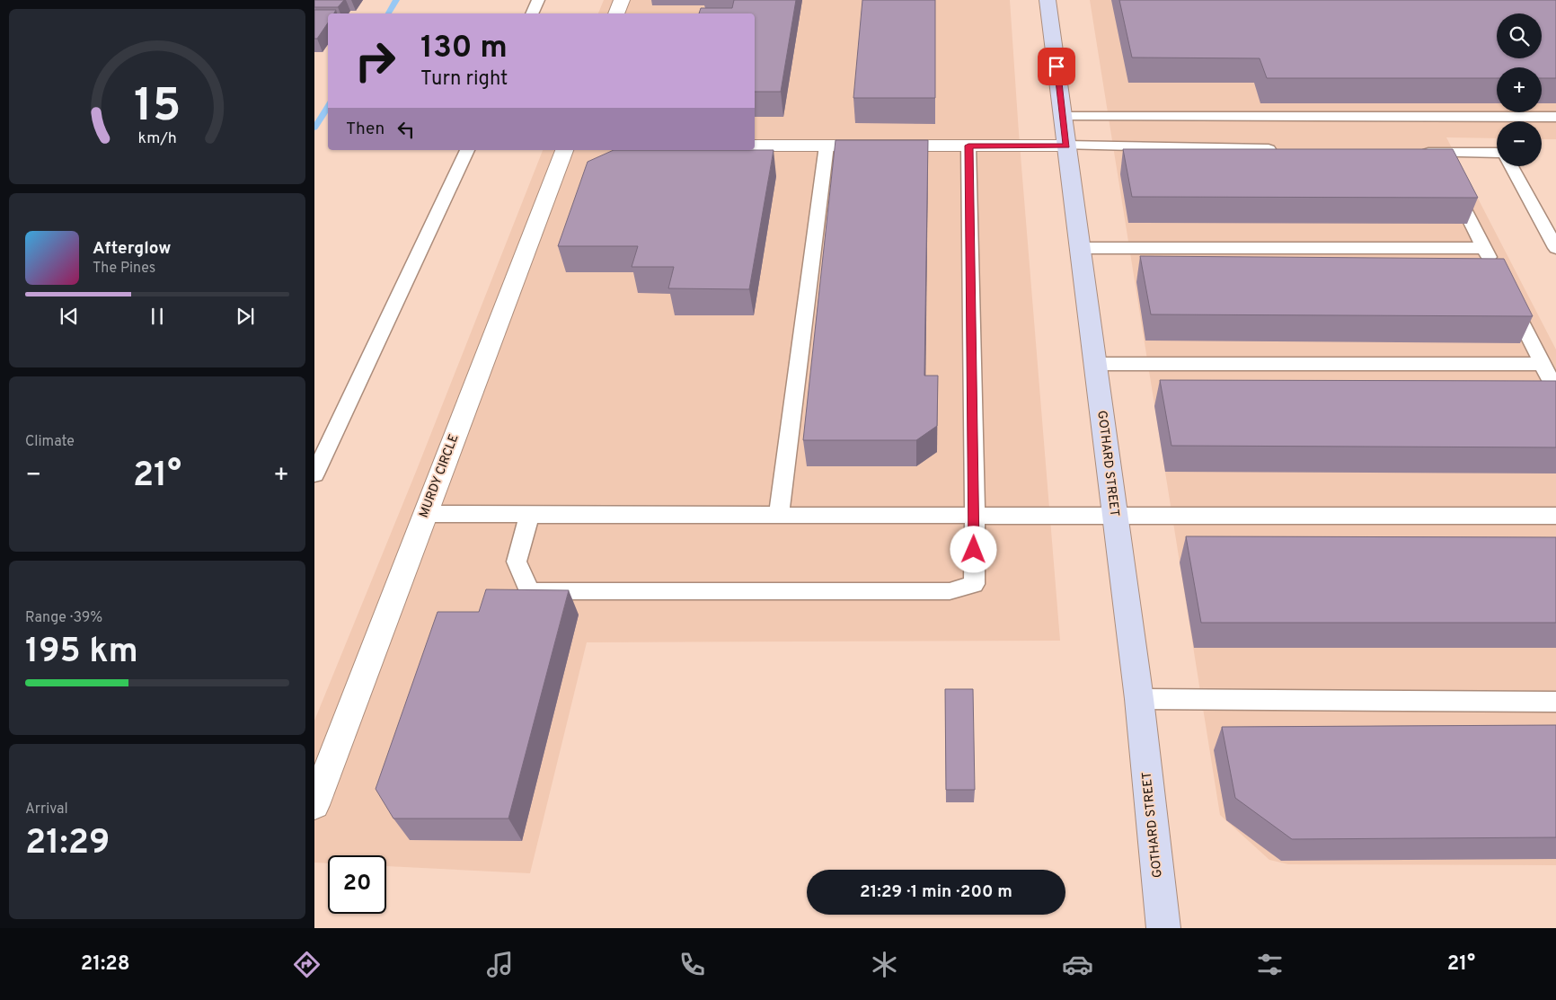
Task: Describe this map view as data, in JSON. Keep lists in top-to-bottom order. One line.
{"streets":{"street":["GOTHARD STREET","MURDY CIRCLE"]},"page":{"map_buttons":["+","−"],"turn":["130 m","Turn right"],"then":"Then","song":["Afterglow","The Pines"],"tile":["Climate",["Range · 39%","195 km"],["Arrival","21:29"]],"heat":["−","21°","+"],"limit":"20","trip":"21:29 · 1 min · 200 m","tabs":["21:28","21°"],"gauge":["15","km/h"]}}
